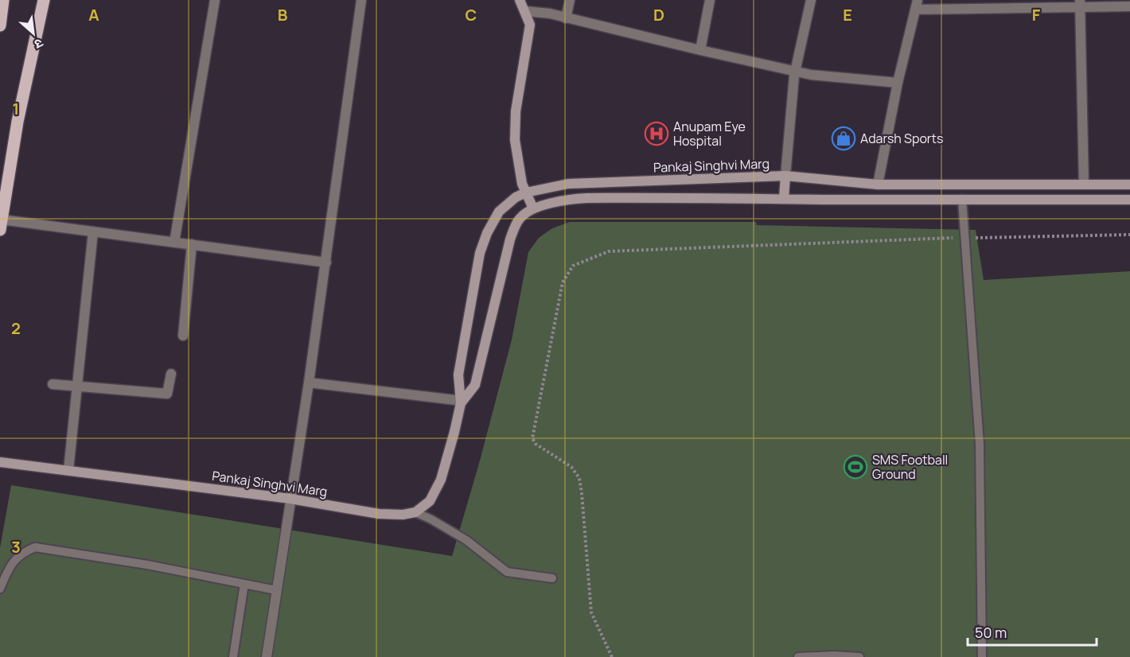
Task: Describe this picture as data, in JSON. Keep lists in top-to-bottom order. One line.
{"streets":{"street":["Pankaj Singhvi Marg"]},"places":{"hospital":["Anupam Eye Hospital"],"shop":["Adarsh Sports"],"sports":["SMS Football Ground"]},"scale_bar":"50 m","north":"bottom right","grid":{"columns":["A","B","C","D","E","F"],"rows":["1","2","3"]}}
